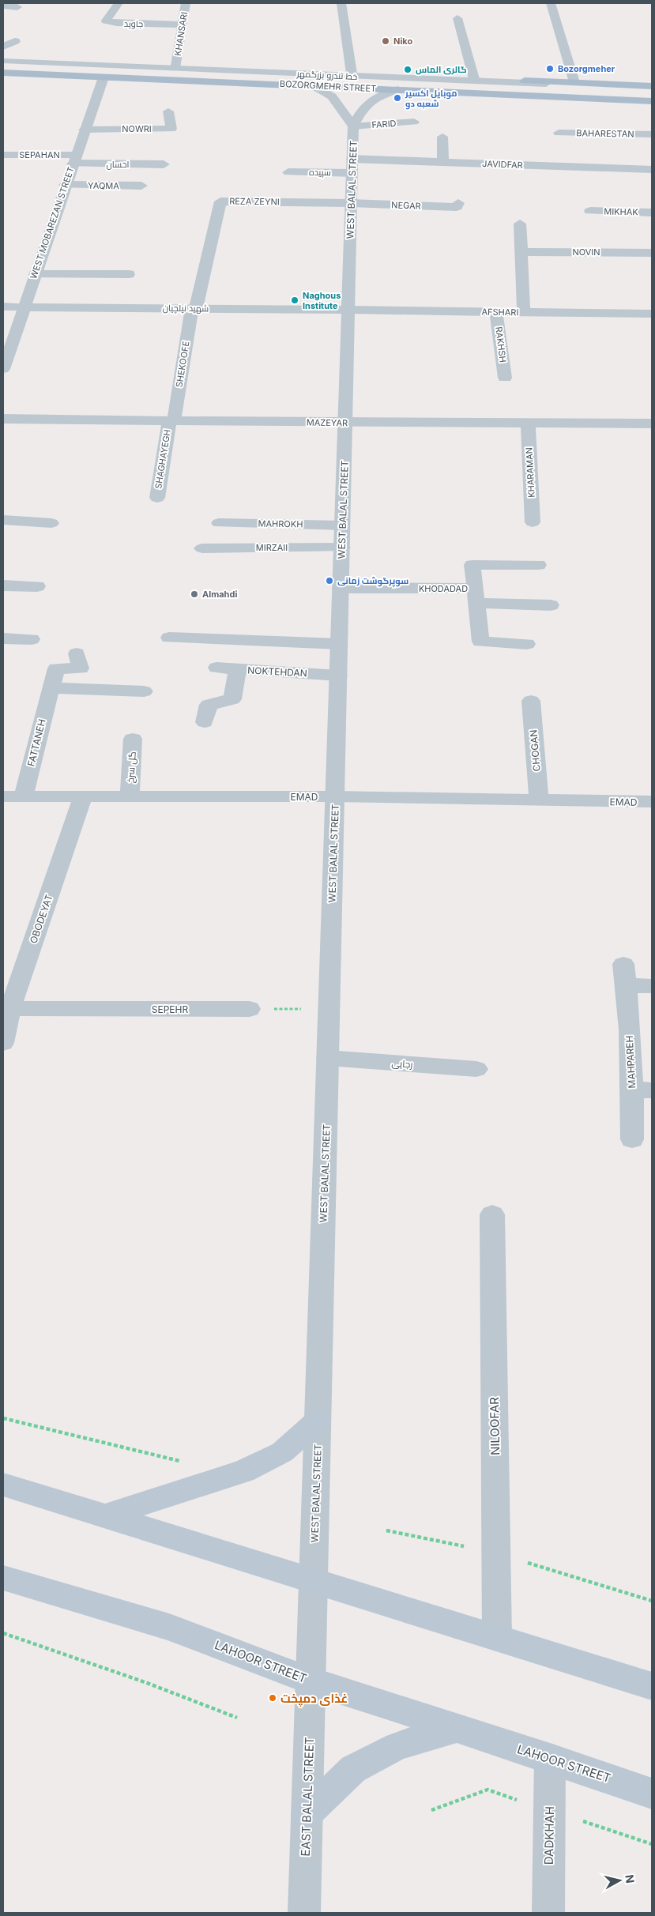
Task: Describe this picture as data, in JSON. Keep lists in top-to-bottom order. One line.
{"streets":{"main road":["BOZORGMEHR STREET","LAHOOR STREET"],"street":["جاوید","KHANSARI","FARID","NOWRI","BAHARESTAN","SEPAHAN","احسان","JAVIDFAR","سپیده","YAQMA","WEST BALAL STREET","REZA ZEYNI","NEGAR","MIKHAK","WEST MOBAREZAN STREET","NOVIN","شهید نیلچیان","AFSHARI","RAKHSH","SHEKOOFE","MAZEYAR","SHAGHAYEGH","KHARAMAN","MAHROKH","MIRZAII","KHODADAD","NOKTEHDAN","FATTANEH","CHOGAN","گل سرخ","EMAD","OBODEYAT","SEPEHR","MAHPAREH","رجایی","NILOOFAR","EAST BALAL STREET","DADKHAH"],"lane":["خط تندرو بزرگمهر"]},"crossings":[["جاوید","KHANSARI"],["KHANSARI","BOZORGMEHR STREET"],["خط تندرو بزرگمهر","BOZORGMEHR STREET"],["BOZORGMEHR STREET","WEST MOBAREZAN STREET"],["FARID","WEST BALAL STREET"],["NOWRI","WEST MOBAREZAN STREET"],["SEPAHAN","احسان"],["SEPAHAN","WEST MOBAREZAN STREET"],["احسان","WEST MOBAREZAN STREET"],["JAVIDFAR","سپیده"],["JAVIDFAR","WEST BALAL STREET"],["سپیده","WEST BALAL STREET"],["YAQMA","WEST MOBAREZAN STREET"],["WEST BALAL STREET","REZA ZEYNI"],["WEST BALAL STREET","NEGAR"],["WEST BALAL STREET","شهید نیلچیان"],["WEST BALAL STREET","AFSHARI"],["WEST BALAL STREET","MAZEYAR"],["WEST BALAL STREET","MAHROKH"],["WEST BALAL STREET","MIRZAII"],["WEST BALAL STREET","KHODADAD"],["WEST BALAL STREET","NOKTEHDAN"],["WEST BALAL STREET","EMAD"],["WEST BALAL STREET","رجایی"],["WEST BALAL STREET","LAHOOR STREET"],["WEST BALAL STREET","EAST BALAL STREET"],["REZA ZEYNI","NEGAR"],["REZA ZEYNI","شهید نیلچیان"],["REZA ZEYNI","SHEKOOFE"],["WEST MOBAREZAN STREET","شهید نیلچیان"],["شهید نیلچیان","AFSHARI"],["شهید نیلچیان","SHEKOOFE"],["AFSHARI","RAKHSH"],["SHEKOOFE","MAZEYAR"],["SHEKOOFE","SHAGHAYEGH"],["MAZEYAR","SHAGHAYEGH"],["MAZEYAR","KHARAMAN"],["FATTANEH","EMAD"],["CHOGAN","EMAD"],["گل سرخ","EMAD"],["EMAD","OBODEYAT"],["OBODEYAT","SEPEHR"],["LAHOOR STREET","EAST BALAL STREET"],["LAHOOR STREET","DADKHAH"]],"places":["Niko","Bozorgmeher","گالری الماس","موبایل اکسیر شعبه دو","Naghous Institute","سوپرگوشت زمانی","Almahdi","غذای دمپخت"],"north":"right"}
